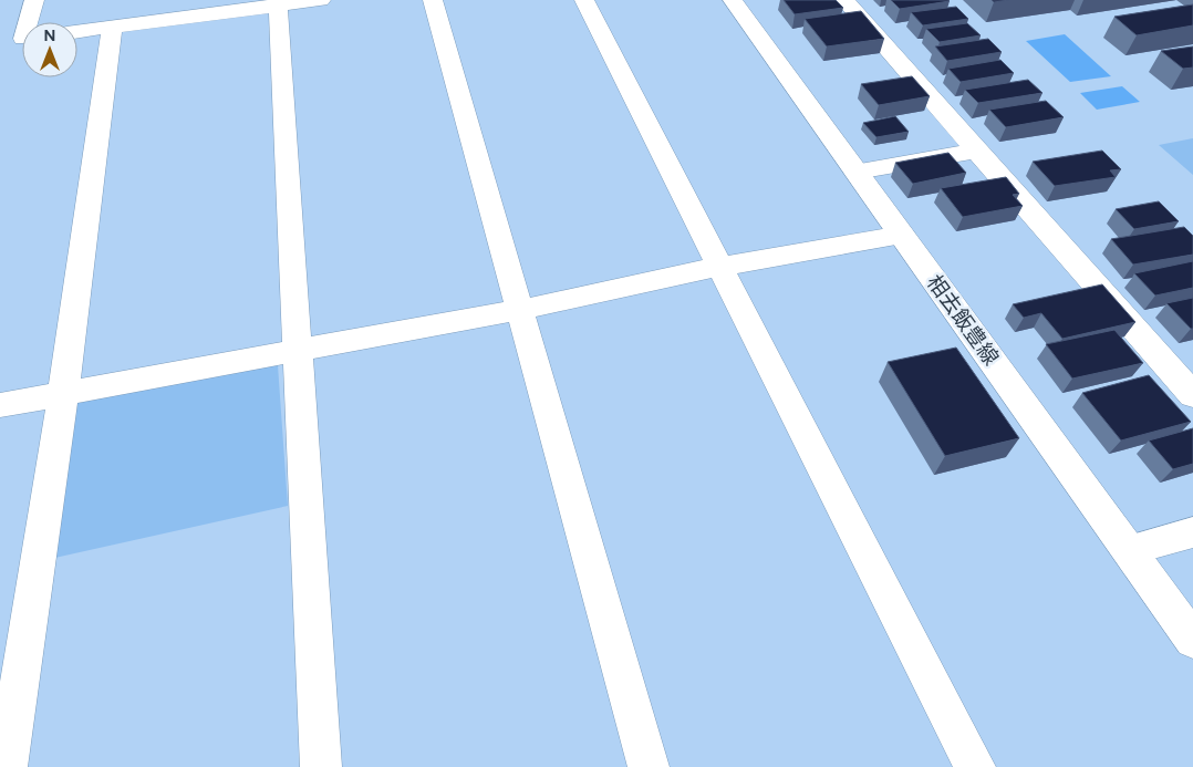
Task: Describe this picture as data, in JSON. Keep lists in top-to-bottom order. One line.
{"streets":{"street":["相去飯豊線"]},"north":"top"}
